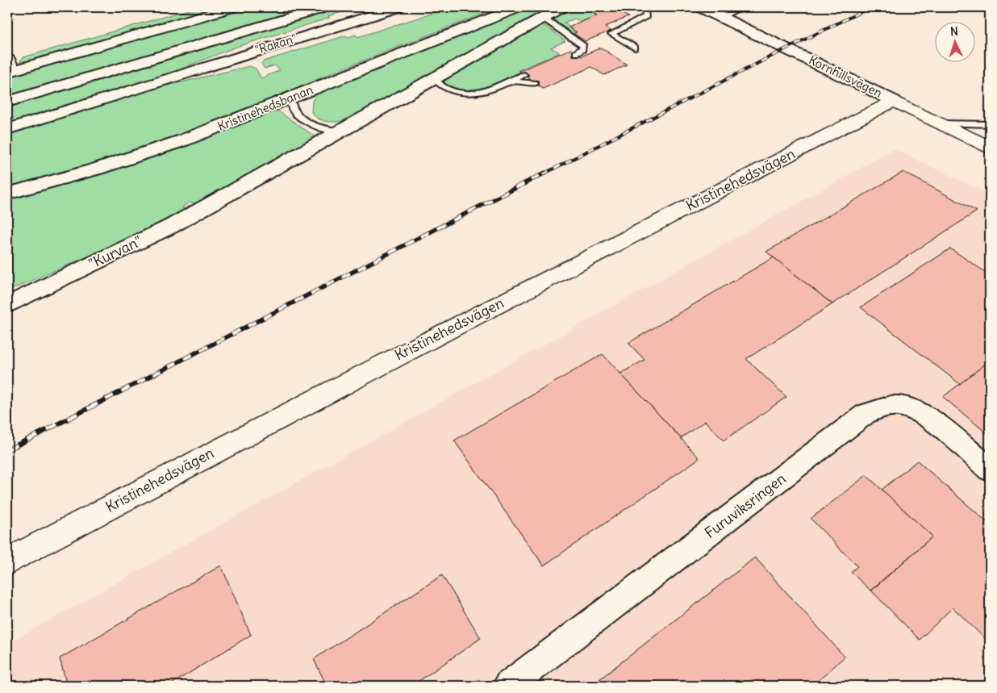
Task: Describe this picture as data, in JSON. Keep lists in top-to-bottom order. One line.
{"streets":{"street":["\"Rakan\"","Kornhillsvägen","Kristinehedsbanan","Kristinehedsvägen","\"Kurvan\"","Furuviksringen"]},"crossings":[["Kornhillsvägen","Kristinehedsvägen"]],"north":"top"}
